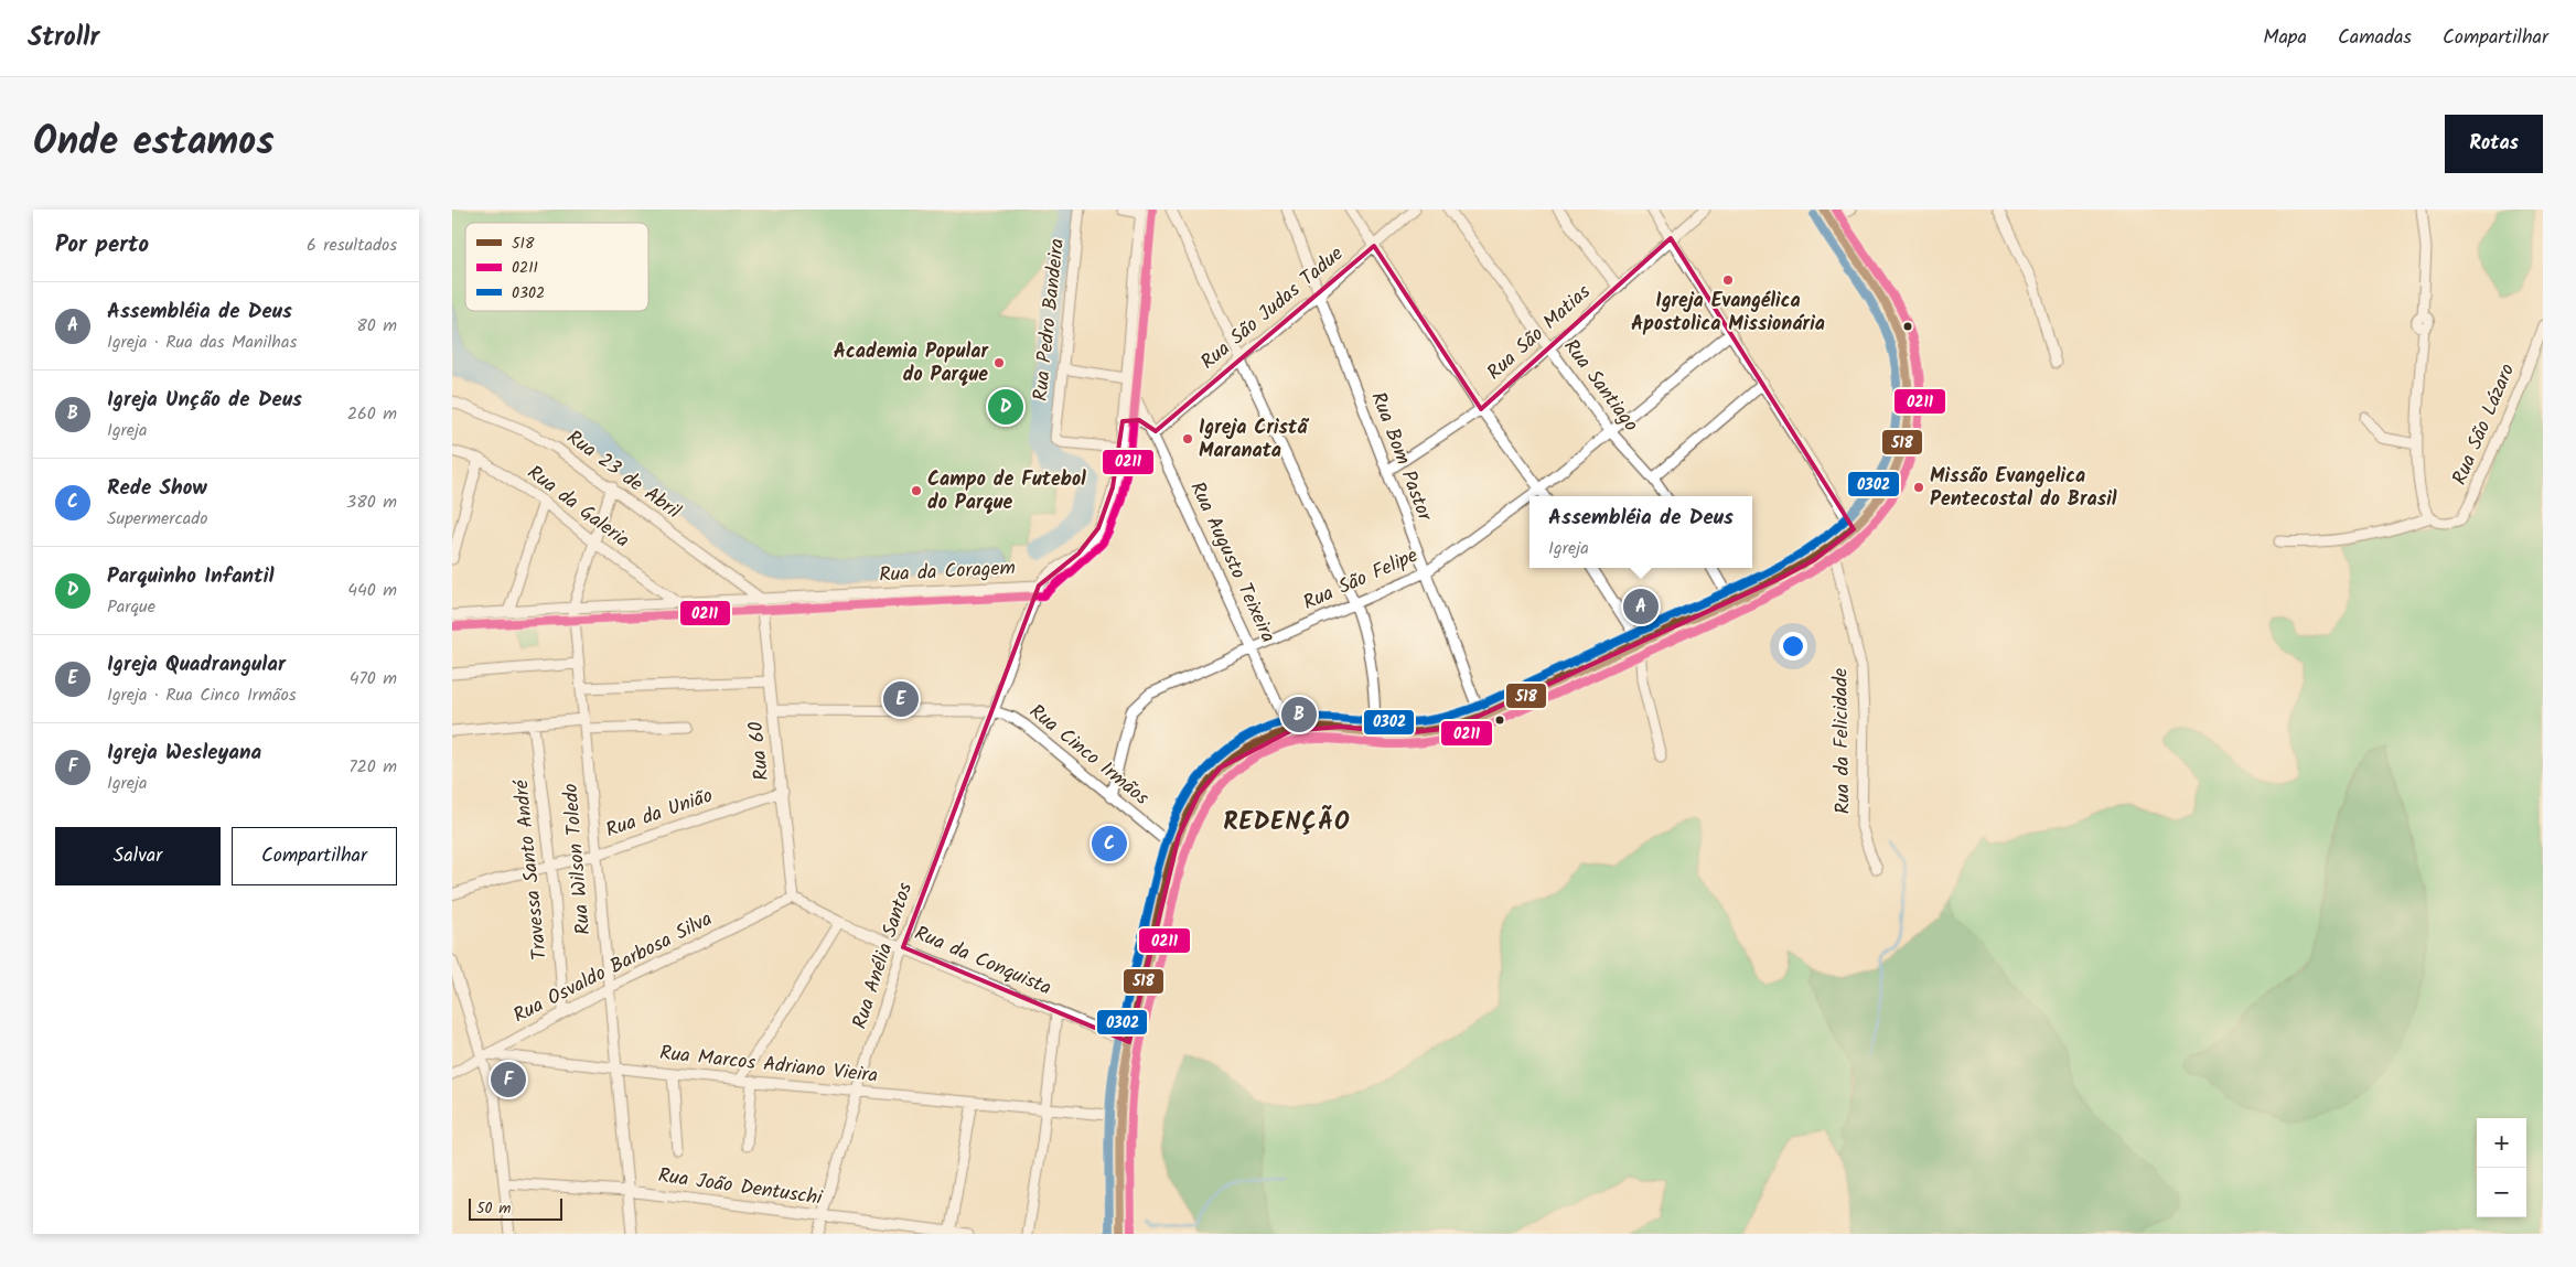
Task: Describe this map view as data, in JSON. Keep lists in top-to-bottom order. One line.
{"streets":{"street":["Rua São Judas Tadue","Rua Pedro Bandeira","Rua São Matias","Rua Santiago","Rua São Lázaro","Rua Bom Pastor","Rua 23 de Abril","Rua da Galeria","Rua Augusto Teixeira","Rua da Coragem","Rua São Felipe","Rua da Felicidade","Rua 60","Rua Cinco Irmãos","Rua da União","Rua Wilson Toledo","Travessa Santo André","Rua Anélia Santos","Rua da Conquista","Rua Osvaldo Barbosa Silva","Rua Marcos Adriano Vieira","Rua João Dentuschi"]},"crossings":[["Rua São Judas Tadue","Rua Bom Pastor"],["Rua São Judas Tadue","Rua Augusto Teixeira"],["Rua Pedro Bandeira","Rua da Coragem"],["Rua São Matias","Rua Santiago"],["Rua São Matias","Rua Bom Pastor"],["Rua Santiago","Rua São Felipe"],["Rua Bom Pastor","Rua São Felipe"],["Rua 23 de Abril","Rua da Coragem"],["Rua 23 de Abril","Rua 60"],["Rua 23 de Abril","Rua Wilson Toledo"],["Rua da Galeria","Rua da Coragem"],["Rua da Galeria","Rua Wilson Toledo"],["Rua Augusto Teixeira","Rua da Coragem"],["Rua Augusto Teixeira","Rua São Felipe"],["Rua da Coragem","Rua 60"],["Rua da Coragem","Rua Wilson Toledo"],["Rua da Coragem","Rua Anélia Santos"],["Rua São Felipe","Rua Cinco Irmãos"],["Rua 60","Rua Cinco Irmãos"],["Rua 60","Rua da União"],["Rua 60","Rua da Conquista"],["Rua 60","Rua Osvaldo Barbosa Silva"],["Rua Cinco Irmãos","Rua Anélia Santos"],["Rua da União","Rua Wilson Toledo"],["Rua da União","Travessa Santo André"],["Rua Wilson Toledo","Rua Osvaldo Barbosa Silva"],["Rua Wilson Toledo","Rua Marcos Adriano Vieira"],["Rua Wilson Toledo","Rua João Dentuschi"],["Travessa Santo André","Rua Osvaldo Barbosa Silva"],["Rua Anélia Santos","Rua da Conquista"],["Rua Anélia Santos","Rua Marcos Adriano Vieira"],["Rua Anélia Santos","Rua João Dentuschi"],["Rua da Conquista","Rua Osvaldo Barbosa Silva"],["Rua Osvaldo Barbosa Silva","Rua Marcos Adriano Vieira"]],"districts":["REDENÇÃO"],"places":["Igreja Evangélica Apostolica Missionária","Academia Popular do Parque","Igreja Cristã Maranata","Missão Evangelica Pentecostal do Brasil","Campo de Futebol do Parque"],"lines":["transit line 518","transit line 0211","transit line 0302"],"legend":["518","0211","0302"],"scale_bar":"50 m","page":{"header":"Strollr","nav":["Mapa","Camadas","Compartilhar"],"title":"Onde estamos","buttons":["Rotas",["Salvar","Compartilhar"]],"heading":["Por perto","6 resultados"],"list":[{"mark":"A","name":"Assembléia de Deus","note":"Igreja · Rua das Manilhas","value":"80 m"},{"mark":"B","name":"Igreja Unção de Deus","note":"Igreja","value":"260 m"},{"mark":"C","name":"Rede Show","note":"Supermercado","value":"380 m"},{"mark":"D","name":"Parquinho Infantil","note":"Parque","value":"440 m"},{"mark":"E","name":"Igreja Quadrangular","note":"Igreja · Rua Cinco Irmãos","value":"470 m"},{"mark":"F","name":"Igreja Wesleyana","note":"Igreja","value":"720 m"}],"pins":["D","A","E","B","C","F"],"popup":["Assembléia de Deus","Igreja"],"map_buttons":["+","−"],"scale":"50 m"}}
